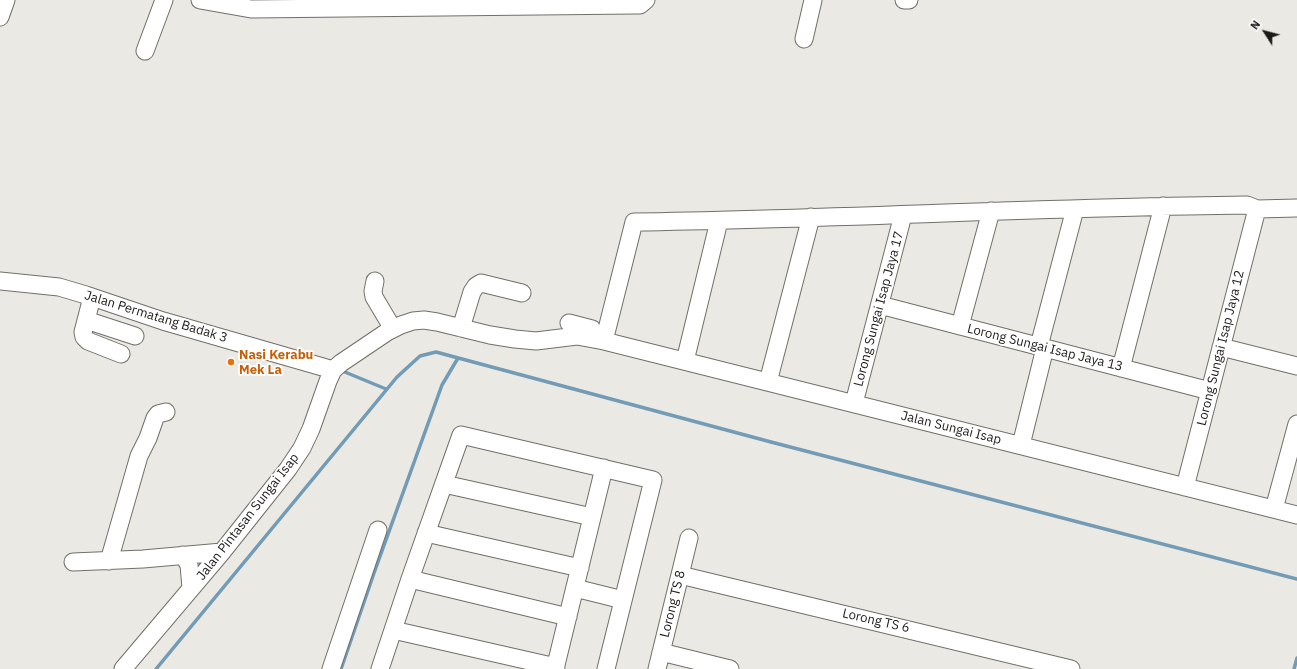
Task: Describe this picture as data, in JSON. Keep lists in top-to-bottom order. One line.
{"streets":{"street":["Lorong Sungai Isap Jaya 17","Jalan Permatang Badak 3","Lorong Sungai Isap Jaya 13","Lorong Sungai Isap Jaya 12","Jalan Sungai Isap","Jalan Pintasan Sungai Isap","Lorong TS 8","Lorong TS 6"]},"crossings":[["Lorong Sungai Isap Jaya 17","Lorong Sungai Isap Jaya 13"],["Lorong Sungai Isap Jaya 17","Jalan Sungai Isap"],["Jalan Permatang Badak 3","Jalan Pintasan Sungai Isap"],["Lorong Sungai Isap Jaya 13","Lorong Sungai Isap Jaya 12"],["Lorong Sungai Isap Jaya 12","Jalan Sungai Isap"],["Lorong TS 8","Lorong TS 6"]],"places":["Nasi Kerabu Mek La"],"north":"top left"}
